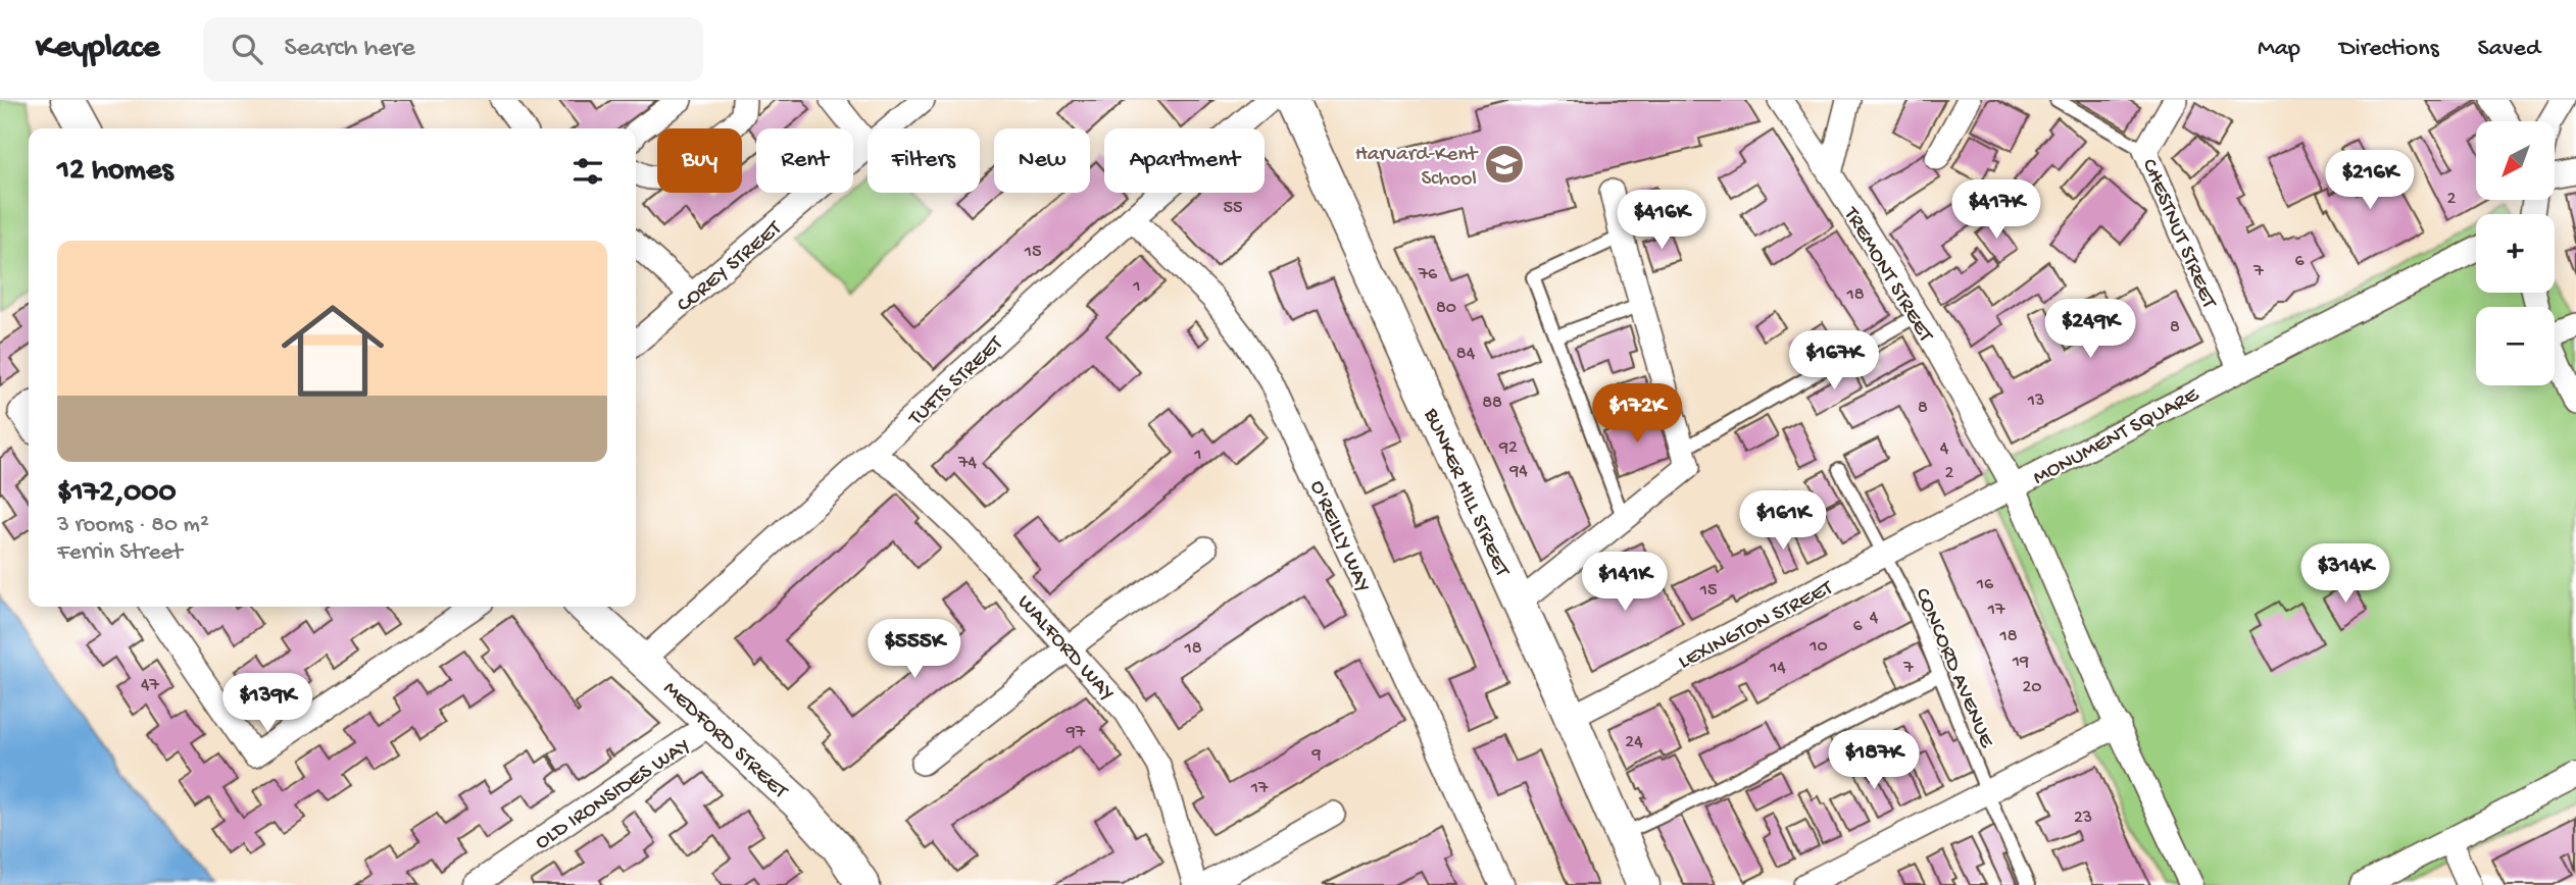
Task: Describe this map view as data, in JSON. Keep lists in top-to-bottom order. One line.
{"streets":{"main road":["BUNKER HILL STREET","MEDFORD STREET"],"street":["CHESTNUT STREET","COREY STREET","TREMONT STREET","TUFTS STREET","MONUMENT SQUARE","O'REILLY WAY","LEXINGTON STREET","WALFORD WAY","OLD IRONSIDES WAY"],"lane":["CONCORD AVENUE"]},"crossings":[["CHESTNUT STREET","MONUMENT SQUARE"],["TREMONT STREET","MONUMENT SQUARE"],["TREMONT STREET","LEXINGTON STREET"],["TUFTS STREET","O'REILLY WAY"],["TUFTS STREET","WALFORD WAY"],["TUFTS STREET","MEDFORD STREET"],["MONUMENT SQUARE","LEXINGTON STREET"],["BUNKER HILL STREET","LEXINGTON STREET"],["LEXINGTON STREET","CONCORD AVENUE"],["MEDFORD STREET","OLD IRONSIDES WAY"]],"places":{"school or university":["Harvard-Kent School"]},"house_numbers":["2","55","15","6","7","76","1","18","80","8","84","13","88","8","92","4","1","74","94","2","16","15","17","4","6","18","10","18","19","14","7","47","20","97","24","9","17","23"],"north":"bottom left","page":{"header":"Keyplace","search":"Search here","nav":["Map","Directions","Saved"],"map_buttons":["+","−"],"chip":["Buy","Rent","Filters","New","Apartment"],"heading":"12 homes","price":["$216K","$417K","$416K","$249K","$167K","$172K","$161K","$314K","$141K","$555K","$139K","$187K"],"list":[{"name":"$172,000","note":"3 rooms · 80 m² · Ferrin Street"}]}}
